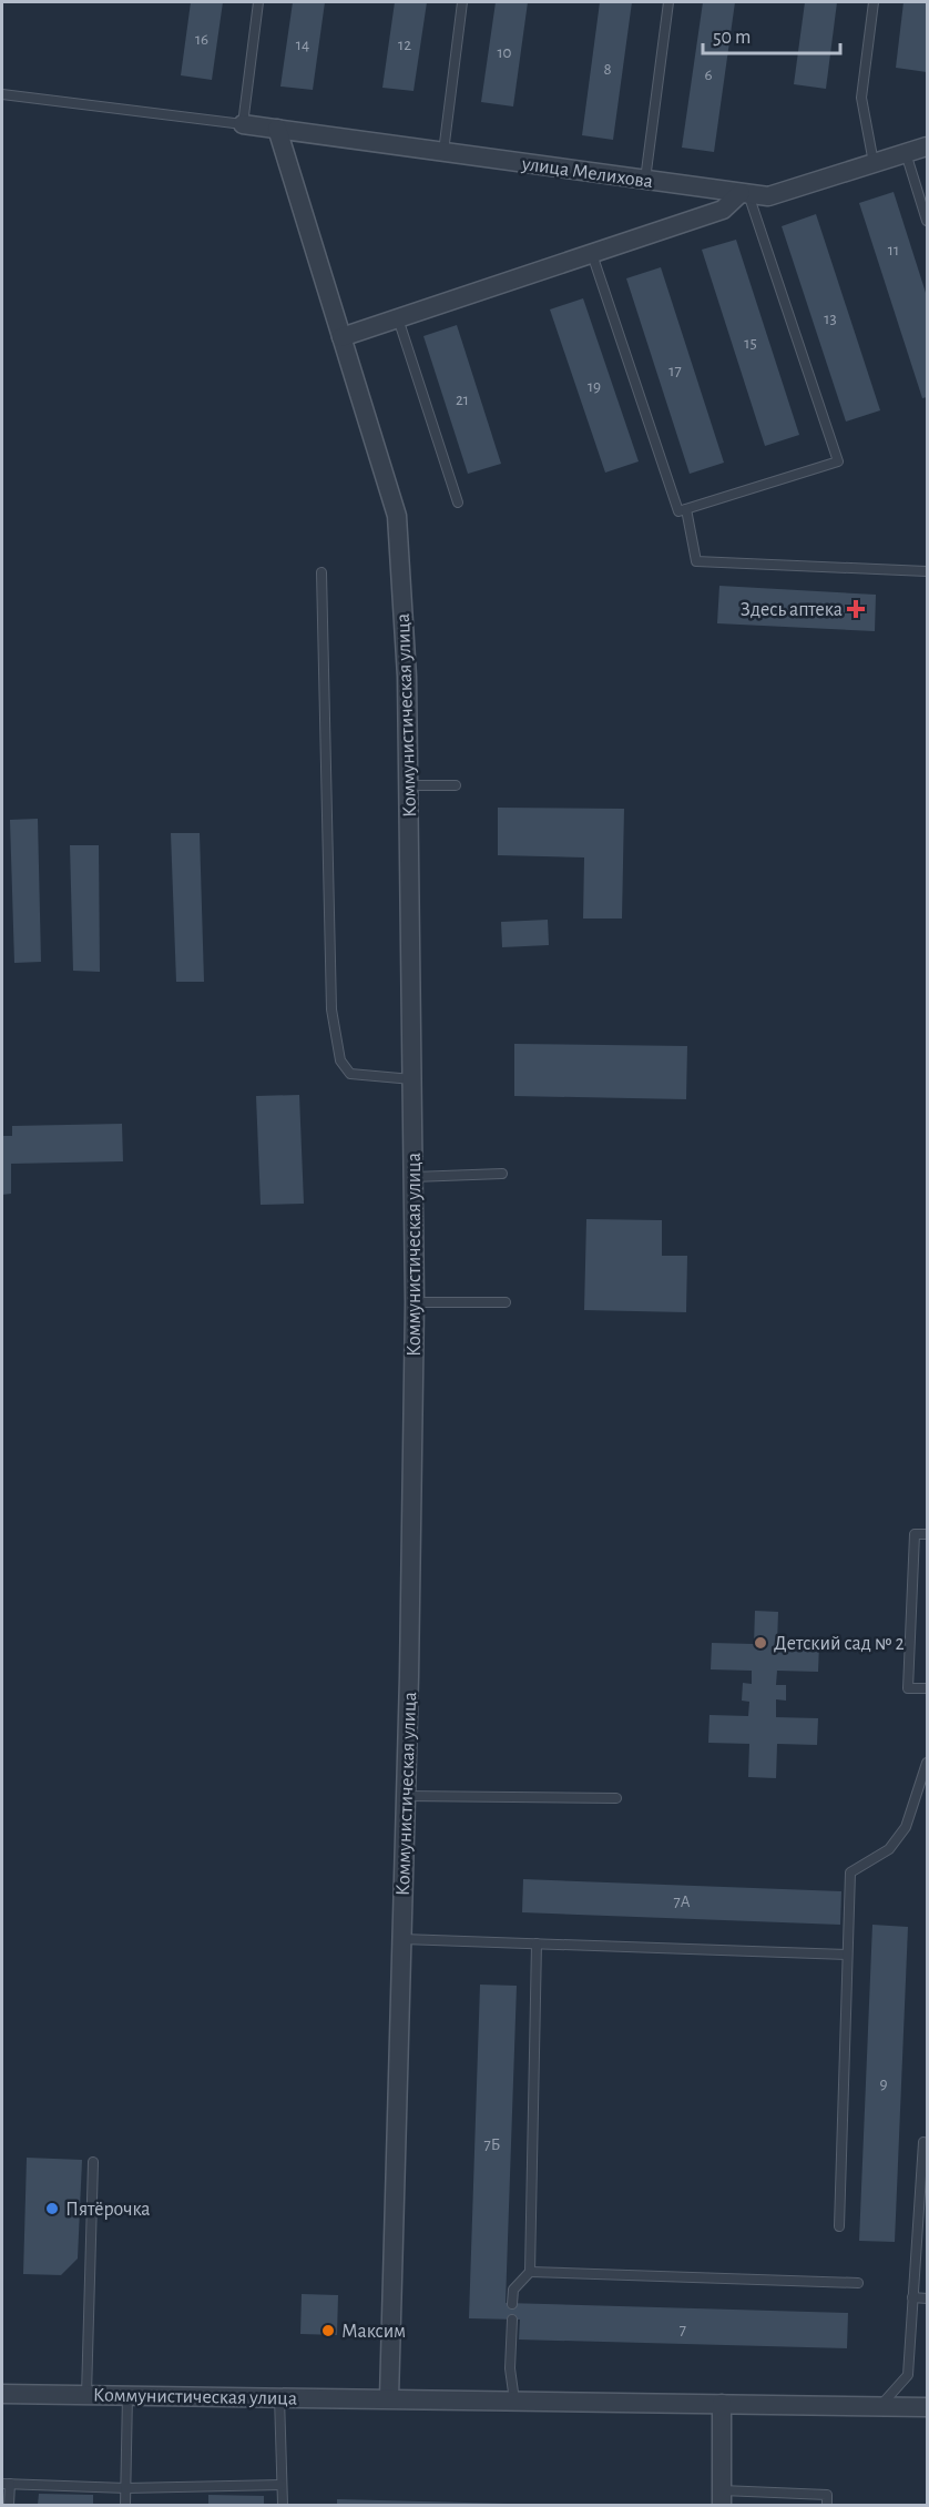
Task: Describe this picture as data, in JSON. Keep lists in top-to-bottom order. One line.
{"streets":{"street":["улица Мелихова","Коммунистическая улица"]},"crossings":[["улица Мелихова","Коммунистическая улица"]],"places":{"health":["Здесь аптека"],"other":["Детский сад № 2","Пятёрочка","Максим"]},"house_numbers":["16","14","12","10","8","6","11","13","15","17","19","21","7А","9","7Б","7"],"scale_bar":"50 m"}
